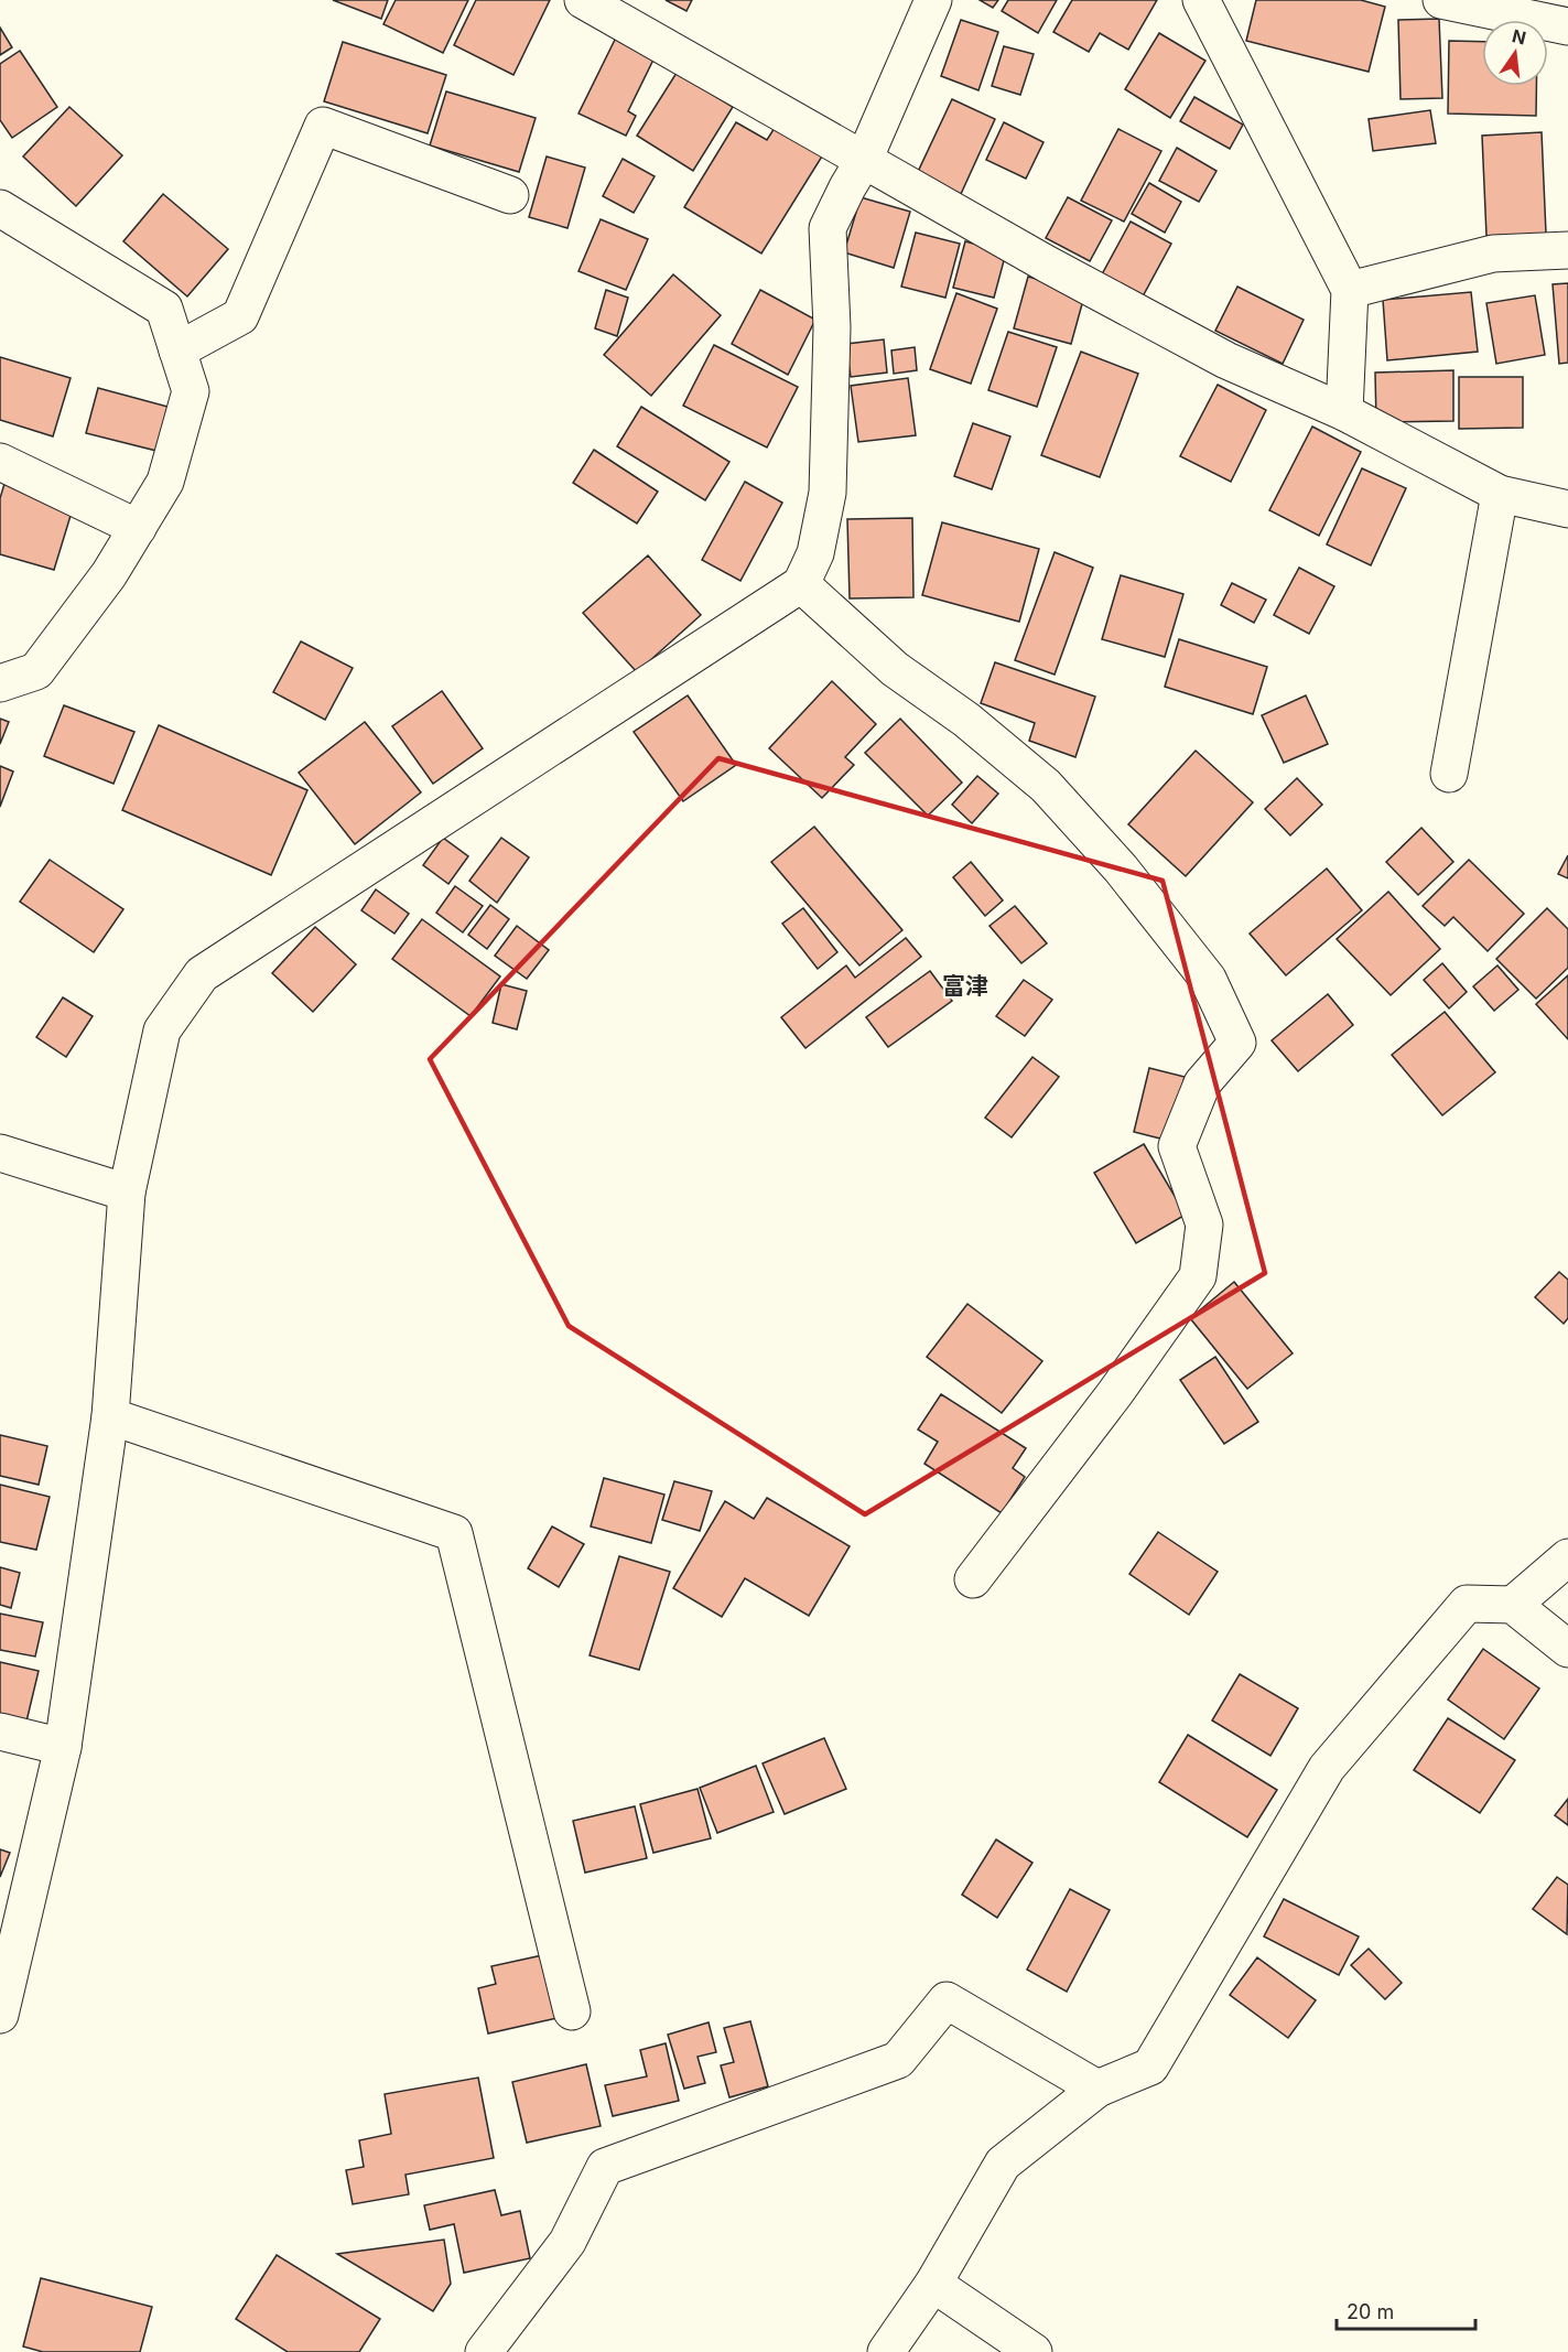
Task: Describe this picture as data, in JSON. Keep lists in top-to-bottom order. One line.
{"districts":["富津"],"scale_bar":"20 m","north":"top"}
